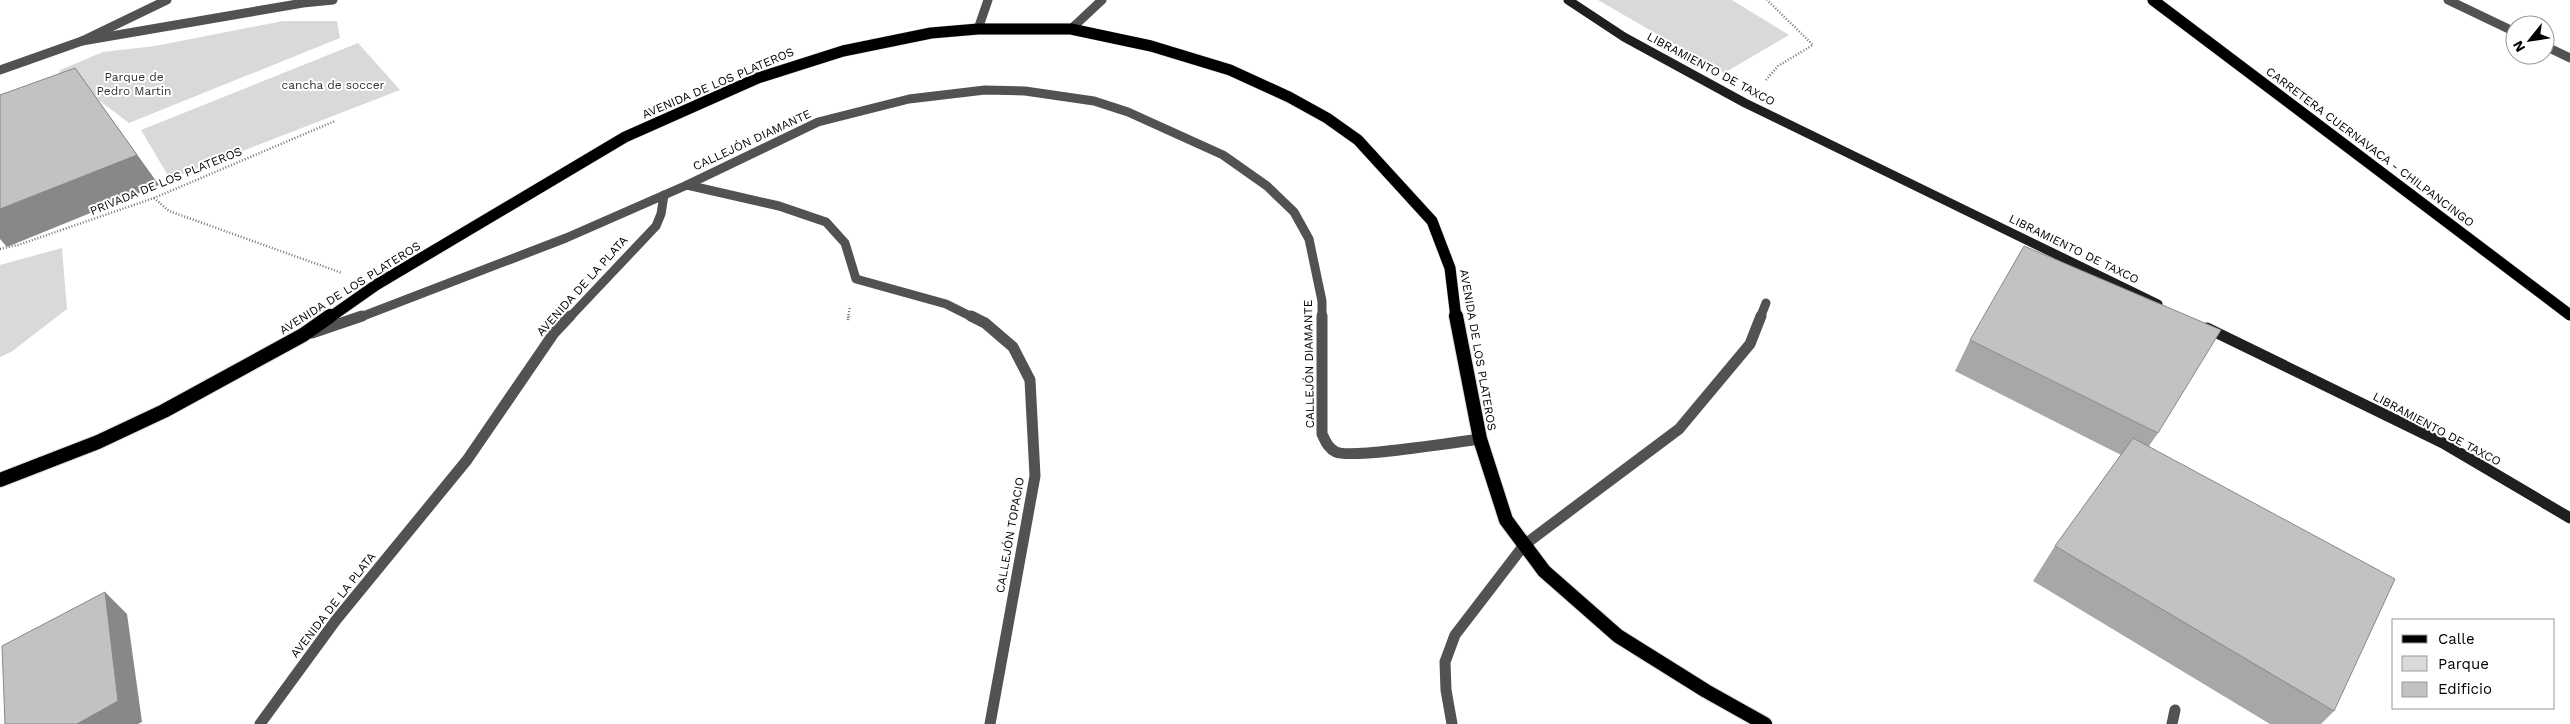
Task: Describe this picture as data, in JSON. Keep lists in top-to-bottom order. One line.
{"streets":{"main road":["LIBRAMIENTO DE TAXCO","AVENIDA DE LOS PLATEROS","CARRETERA CUERNAVACA - CHILPANCINGO"],"street":["CALLEJÓN DIAMANTE","AVENIDA DE LA PLATA","CALLEJÓN TOPACIO"],"path":["PRIVADA DE LOS PLATEROS"]},"crossings":[["AVENIDA DE LOS PLATEROS","CALLEJÓN DIAMANTE"],["AVENIDA DE LOS PLATEROS","AVENIDA DE LA PLATA"],["CALLEJÓN DIAMANTE","AVENIDA DE LA PLATA"],["CALLEJÓN DIAMANTE","CALLEJÓN TOPACIO"]],"parks":["Parque de Pedro Martin","cancha de soccer"],"legend":["Calle","Parque","Edificio"],"north":"bottom left"}
